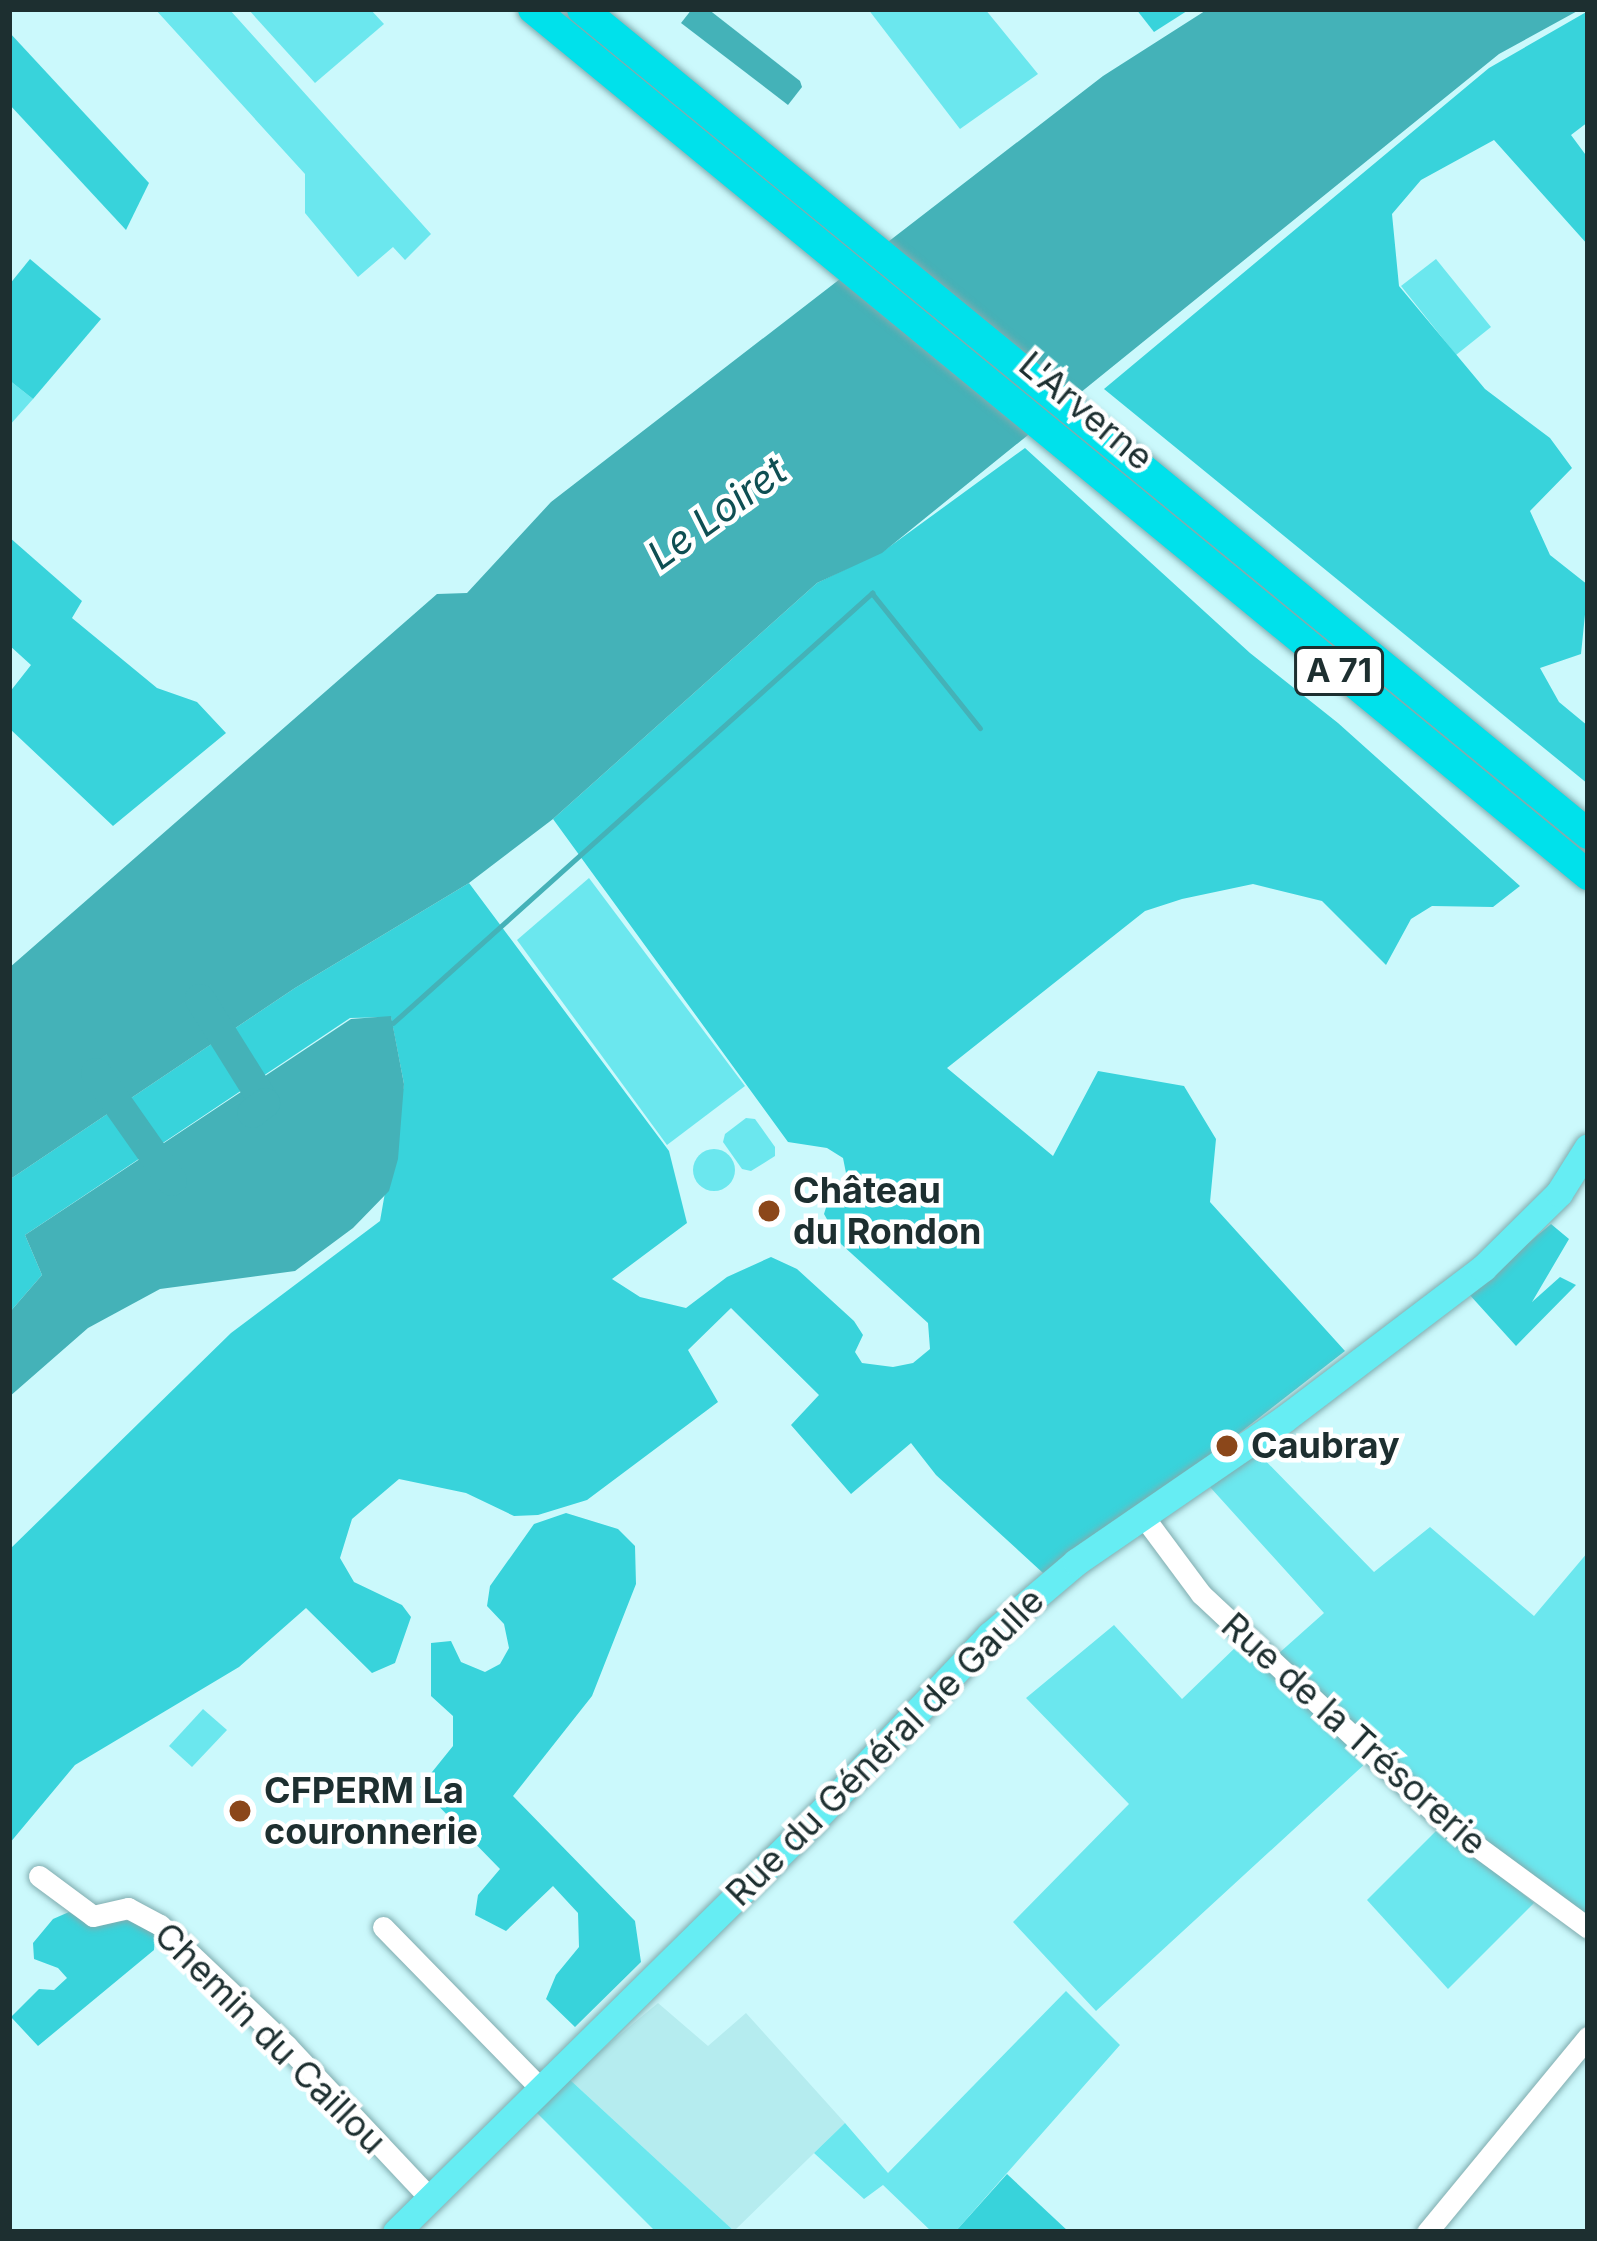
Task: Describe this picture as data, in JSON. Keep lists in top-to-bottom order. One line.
{"streets":{"highway":["L'Arverne","A 71"],"main road":["Rue du Général de Gaulle"],"street":["Rue de la Trésorerie","Chemin du Caillou"]},"crossings":[["Rue de la Trésorerie","Rue du Général de Gaulle"],["Rue du Général de Gaulle","Chemin du Caillou"]],"water":["Le Loiret"],"places":["Château du Rondon","Caubray","CFPERM La couronnerie"]}
